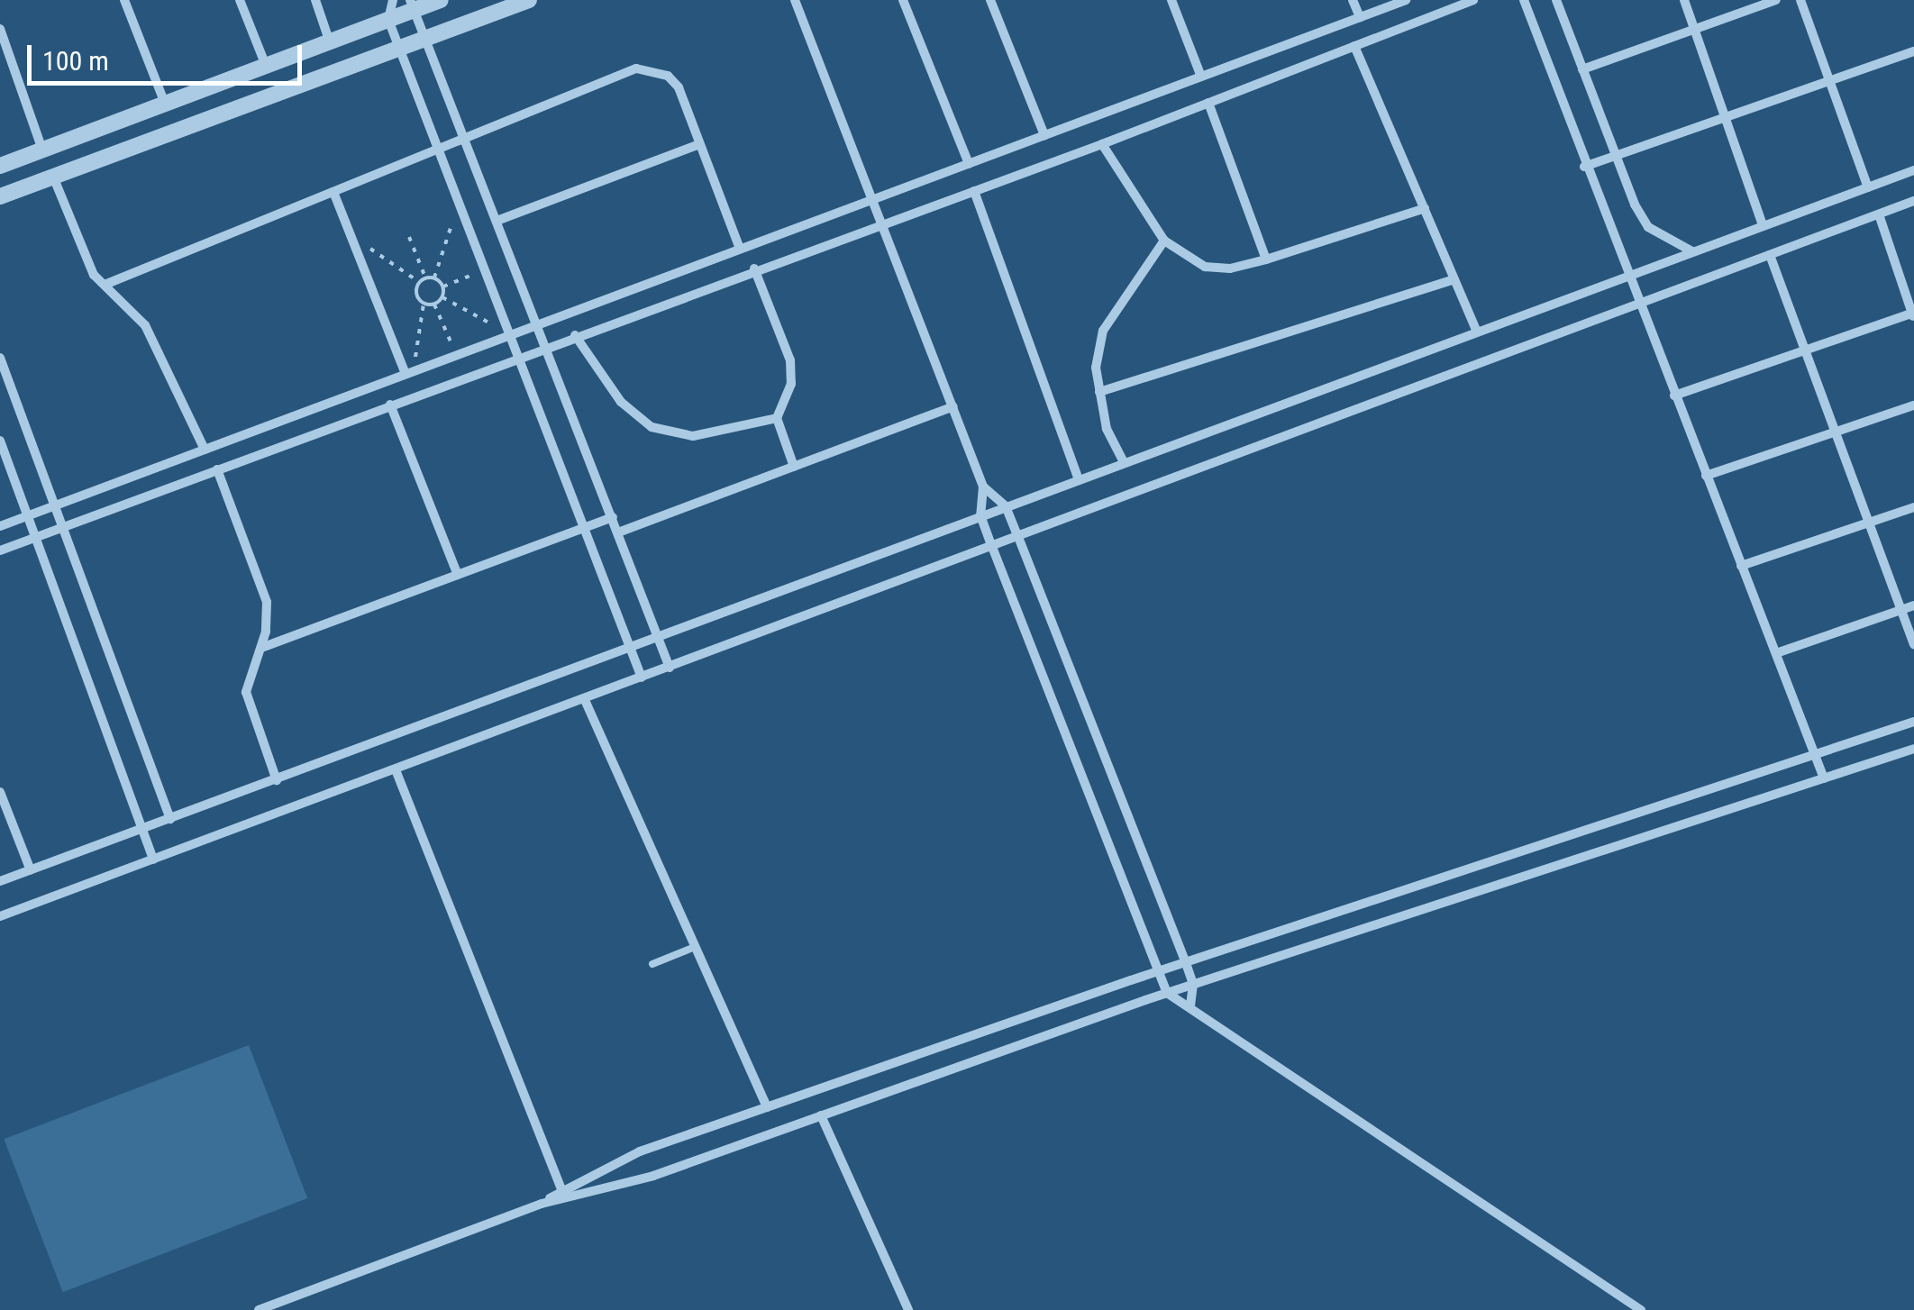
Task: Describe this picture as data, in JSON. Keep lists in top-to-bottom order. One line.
{"scale_bar":"100 m"}
